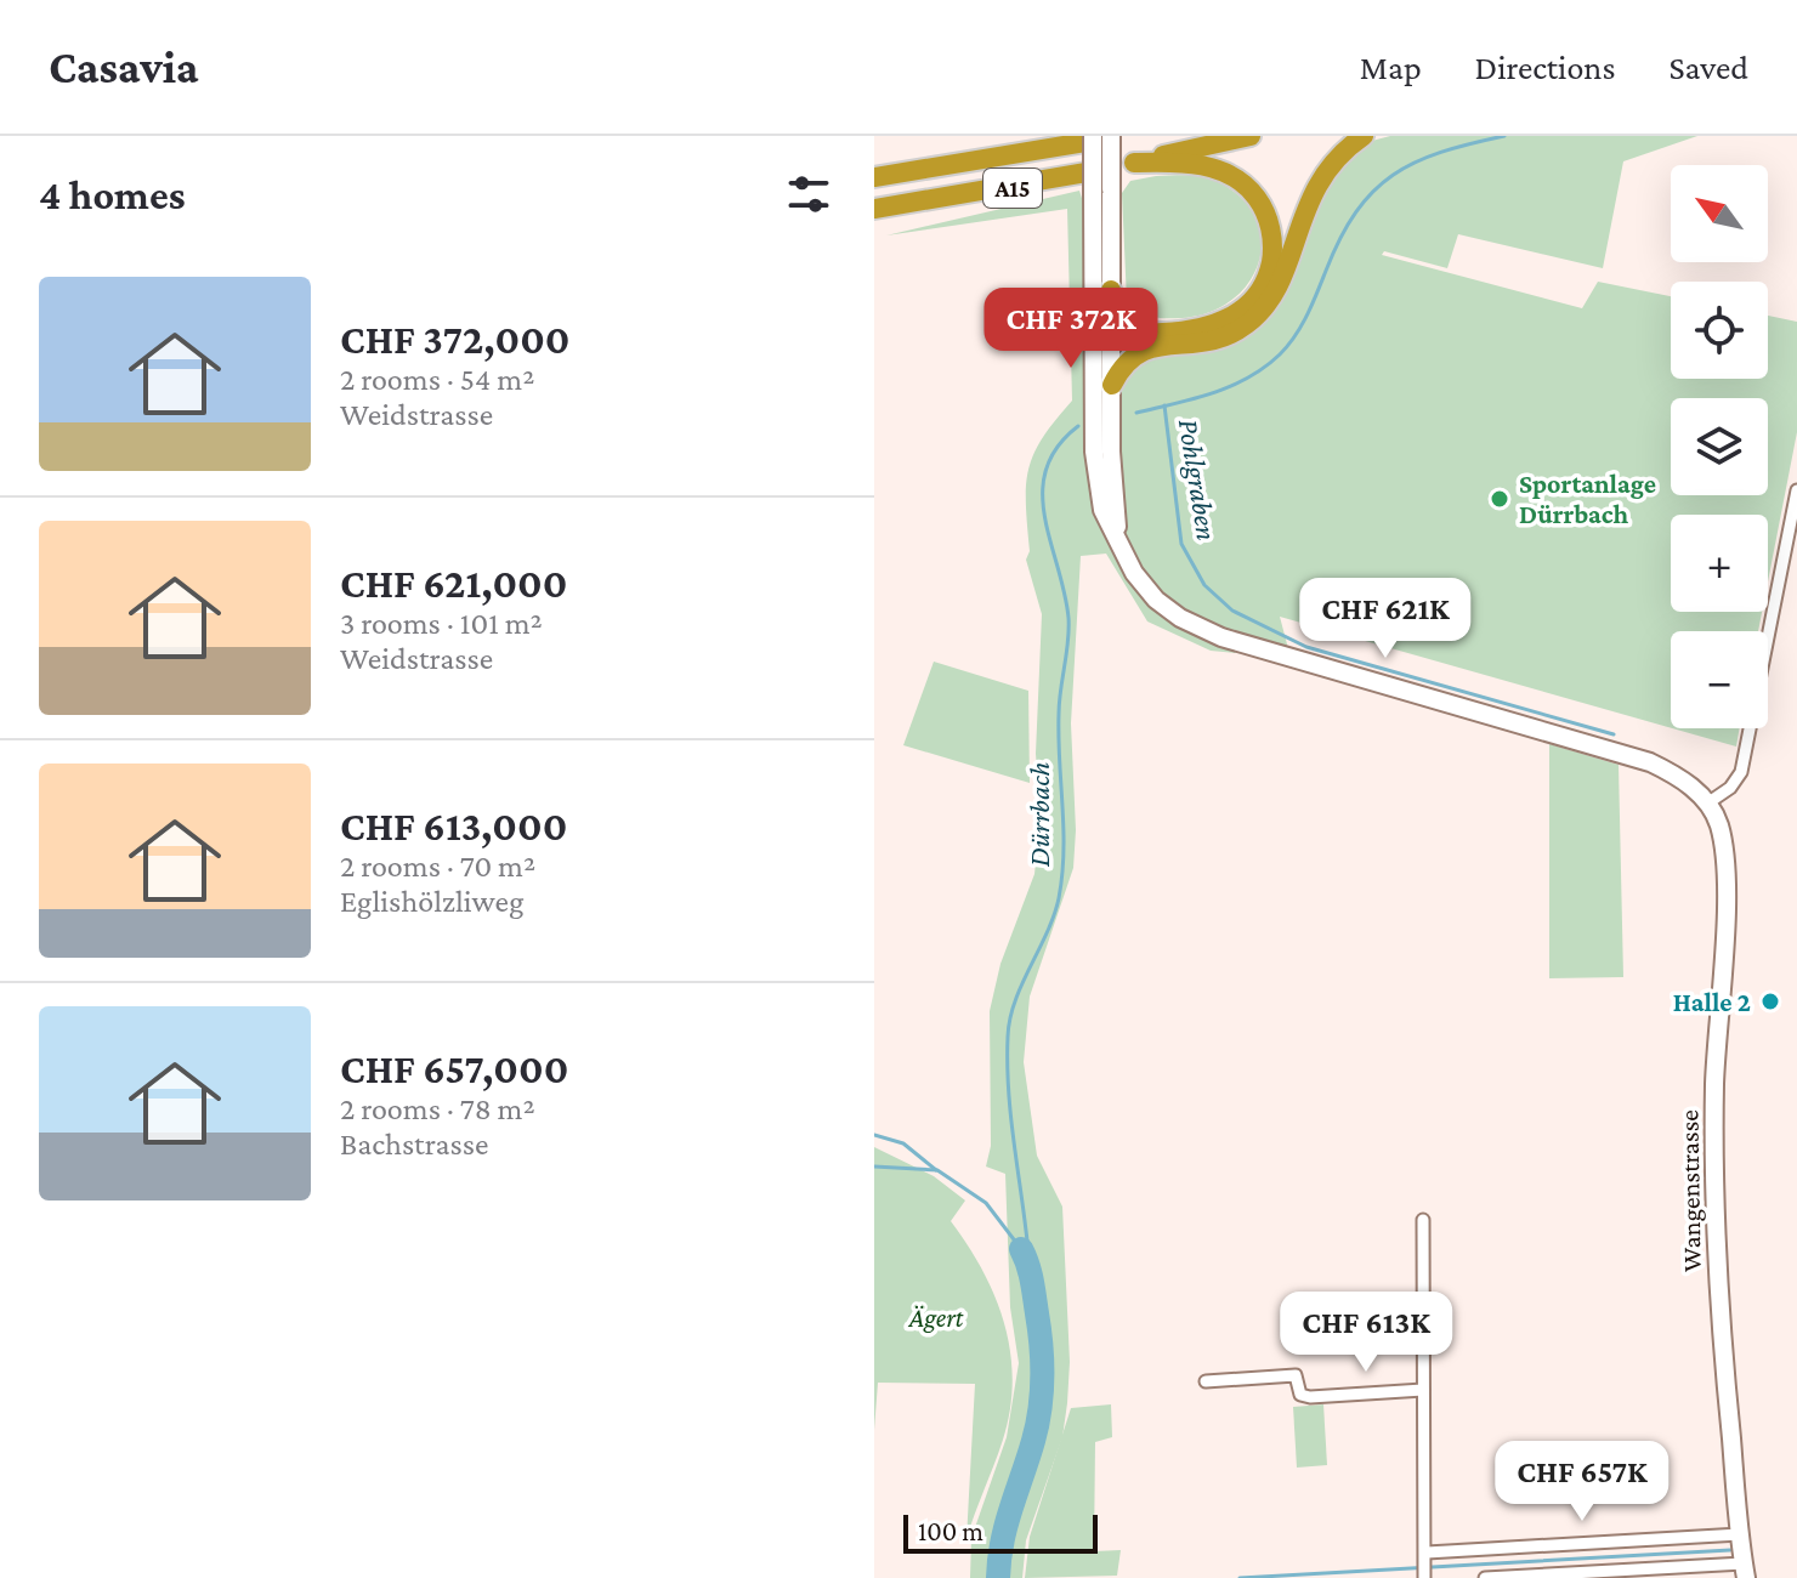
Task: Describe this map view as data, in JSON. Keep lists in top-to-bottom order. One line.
{"streets":{"highway":["A15"],"main road":["Wangenstrasse"]},"water":["Pohlgraben","Dürrbach"],"parks":["Ägert"],"places":["Sportanlage Dürrbach","Halle 2"],"scale_bar":"100 m","north":"top left","page":{"header":"Casavia","nav":["Map","Directions","Saved"],"heading":"4 homes","map_buttons":["+","−"],"list":[{"name":"CHF 372,000","note":"2 rooms · 54 m² · Weidstrasse"},{"name":"CHF 621,000","note":"3 rooms · 101 m² · Weidstrasse"},{"name":"CHF 613,000","note":"2 rooms · 70 m² · Eglishölzliweg"},{"name":"CHF 657,000","note":"2 rooms · 78 m² · Bachstrasse"}],"price":["CHF 372K","CHF 621K","CHF 613K","CHF 657K"],"scale":"100 m"}}
